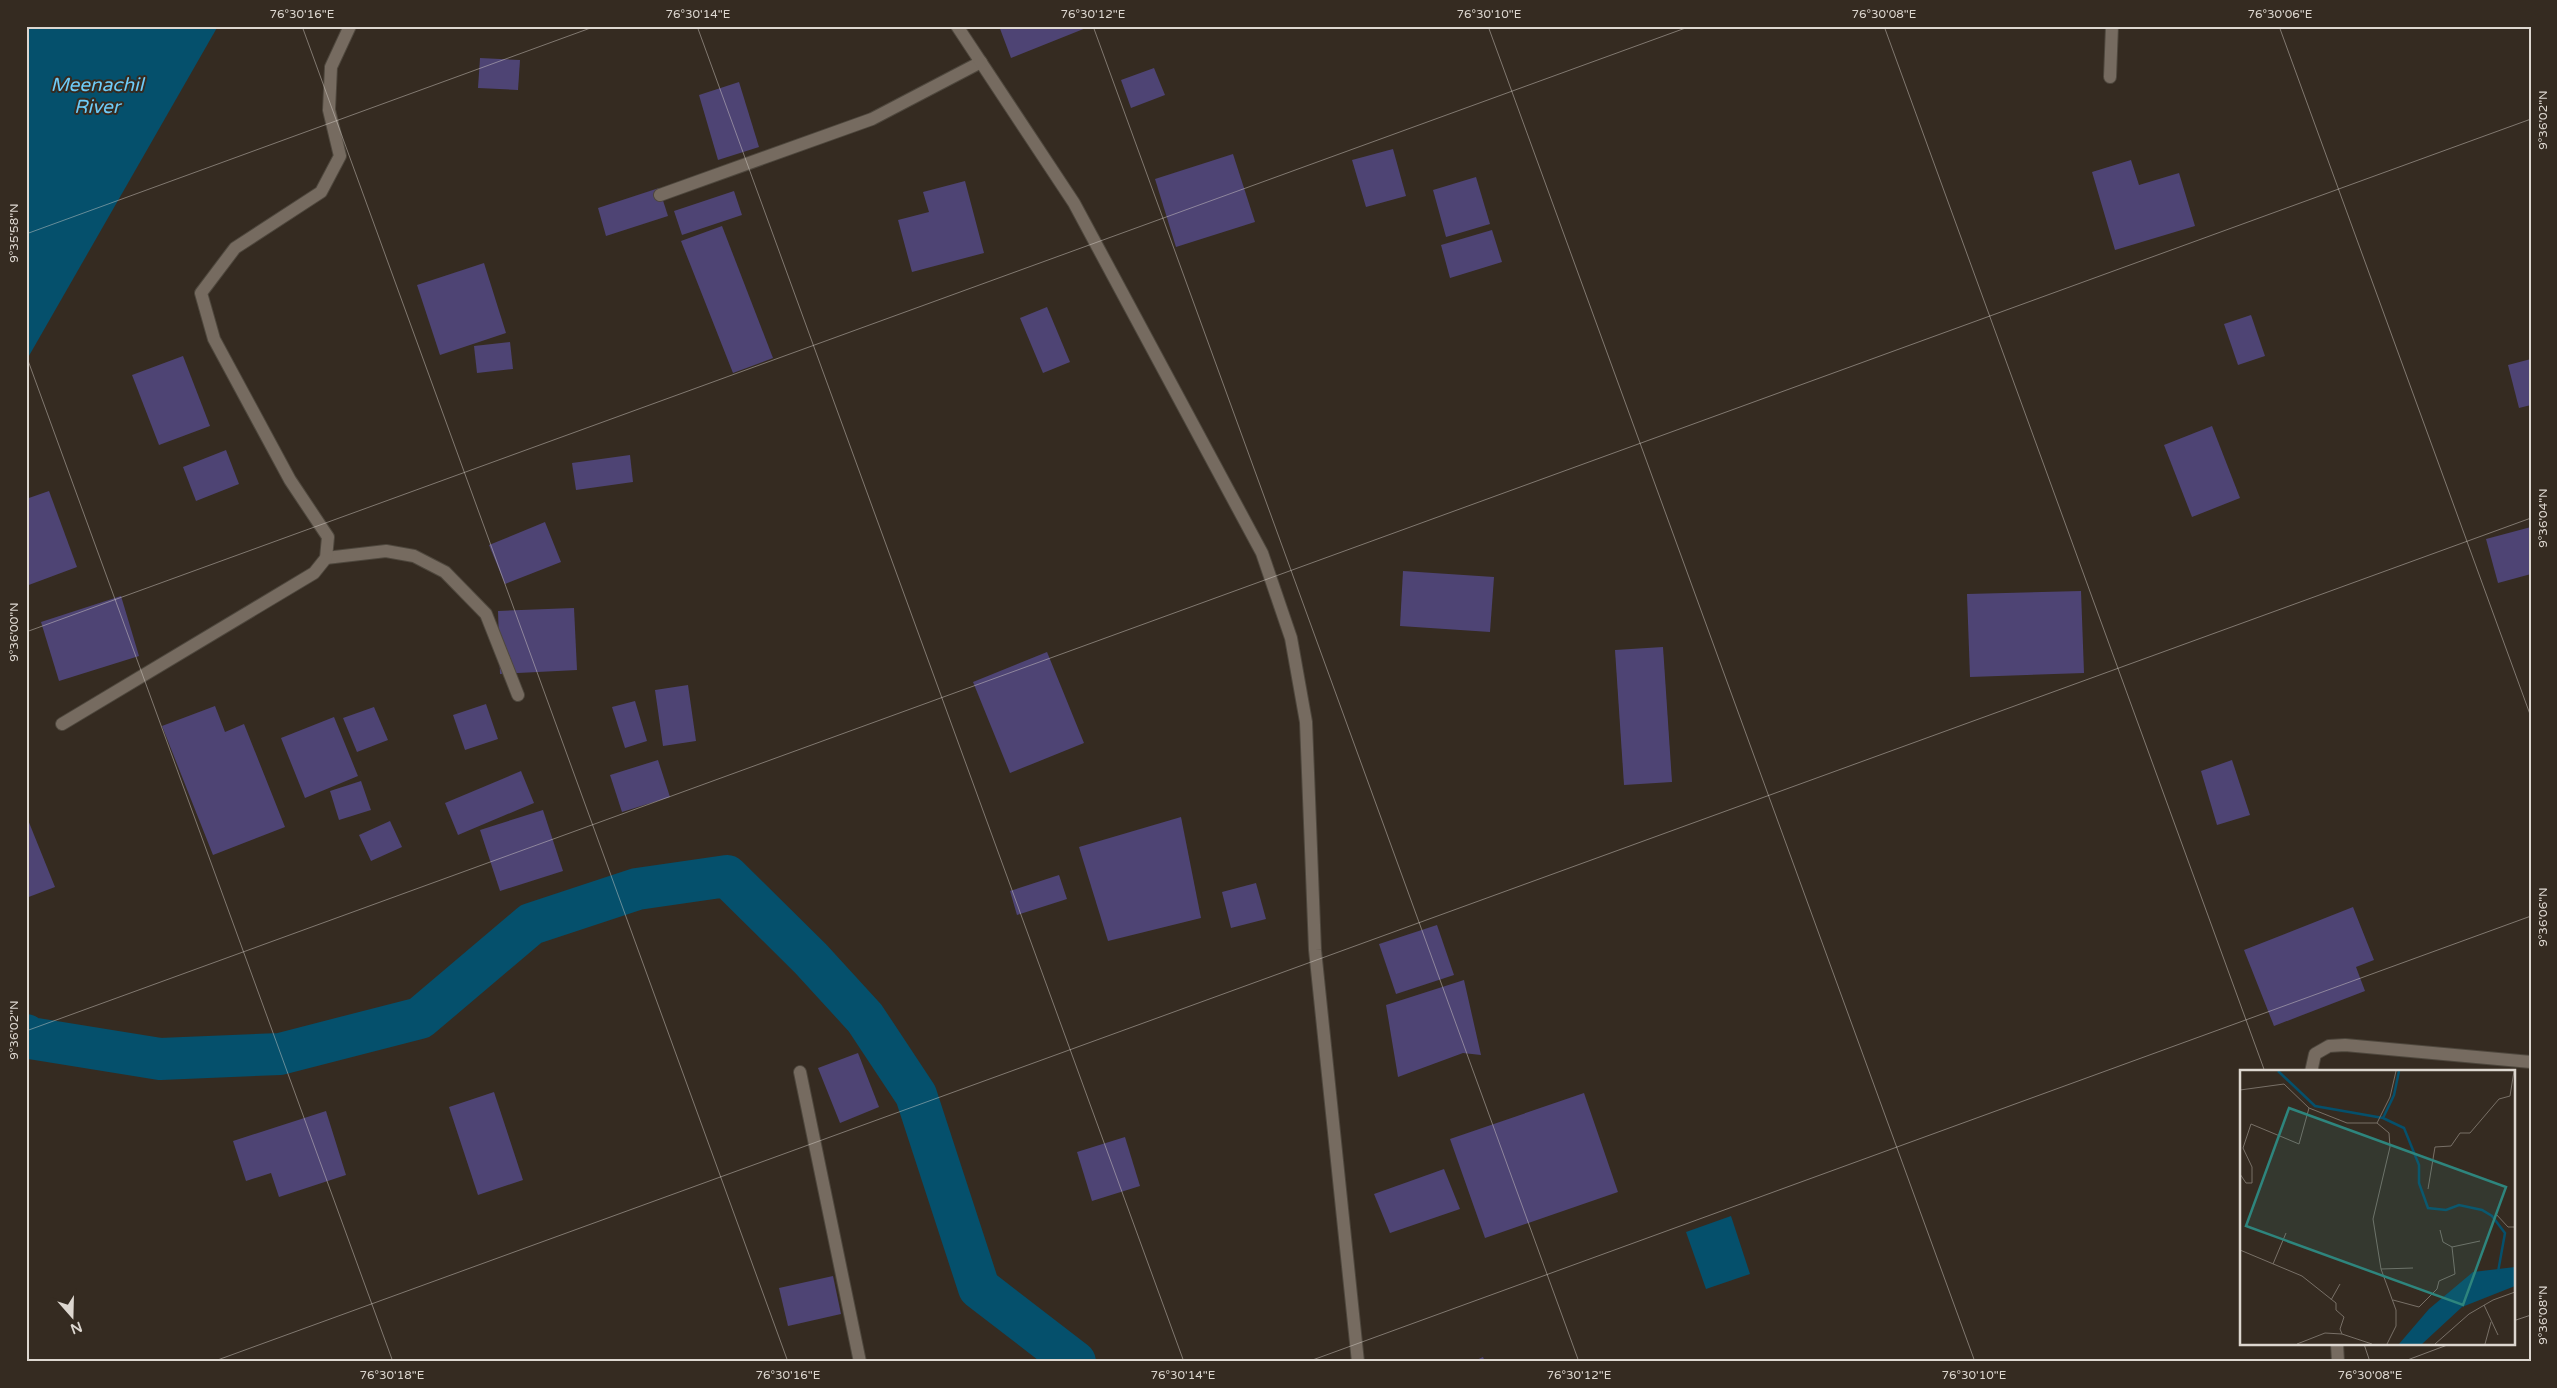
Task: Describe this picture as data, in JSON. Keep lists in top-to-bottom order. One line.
{"water":["Meenachil River"],"north":"bottom","coordinates":["76°30'16\"E","76°30'14\"E","76°30'12\"E","76°30'10\"E","76°30'08\"E","76°30'06\"E","9°36'02\"N","9°35'58\"N","9°36'04\"N","9°36'00\"N","9°36'06\"N","9°36'08\"N","76°30'18\"E"]}
